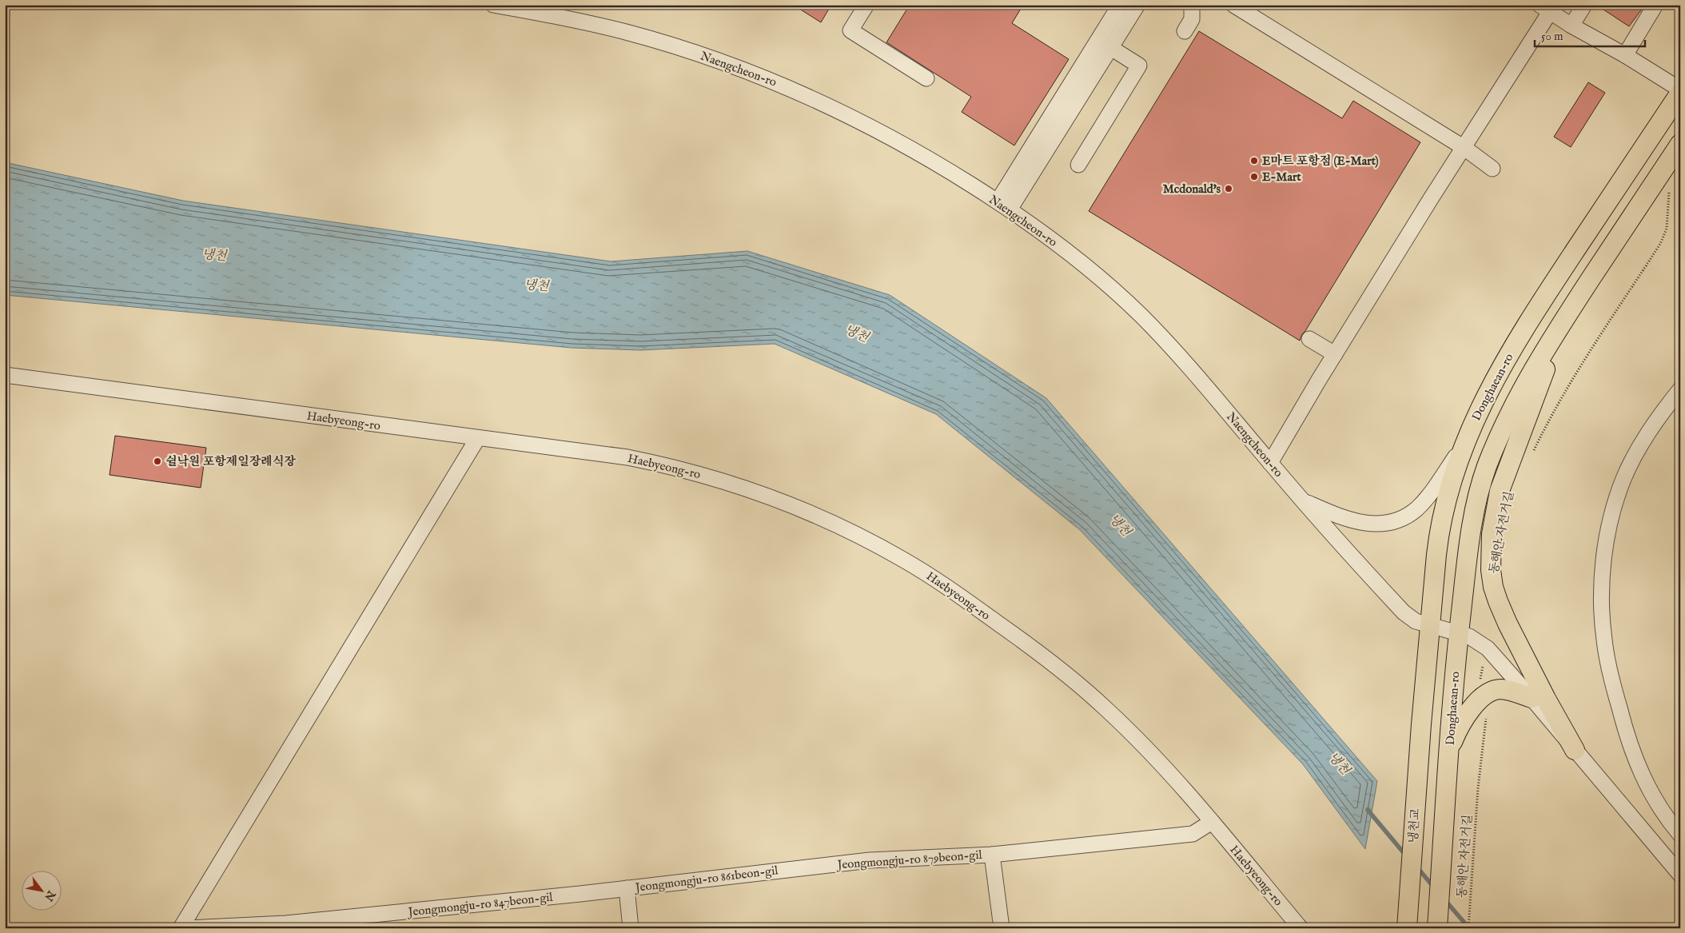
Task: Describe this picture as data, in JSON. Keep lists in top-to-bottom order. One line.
{"streets":{"main road":["Donghaean-ro","냉천교"],"street":["Naengcheon-ro","Haebyeong-ro","Jeongmongju-ro 879beon-gil","Jeongmongju-ro 861beon-gil","Jeongmongju-ro 847beon-gil"],"path":["동해안 자전거길"]},"crossings":[["Naengcheon-ro","Donghaean-ro"],["Naengcheon-ro","동해안 자전거길"],["Donghaean-ro","냉천교"],["Jeongmongju-ro 879beon-gil","Jeongmongju-ro 861beon-gil"],["Jeongmongju-ro 861beon-gil","Jeongmongju-ro 847beon-gil"]],"water":["냉천"],"places":["E마트 포항점 (E-Mart)","E-Mart","Mcdonald's","쉴낙원 포항제일장례식장"],"scale_bar":"50 m","north":"bottom right"}
